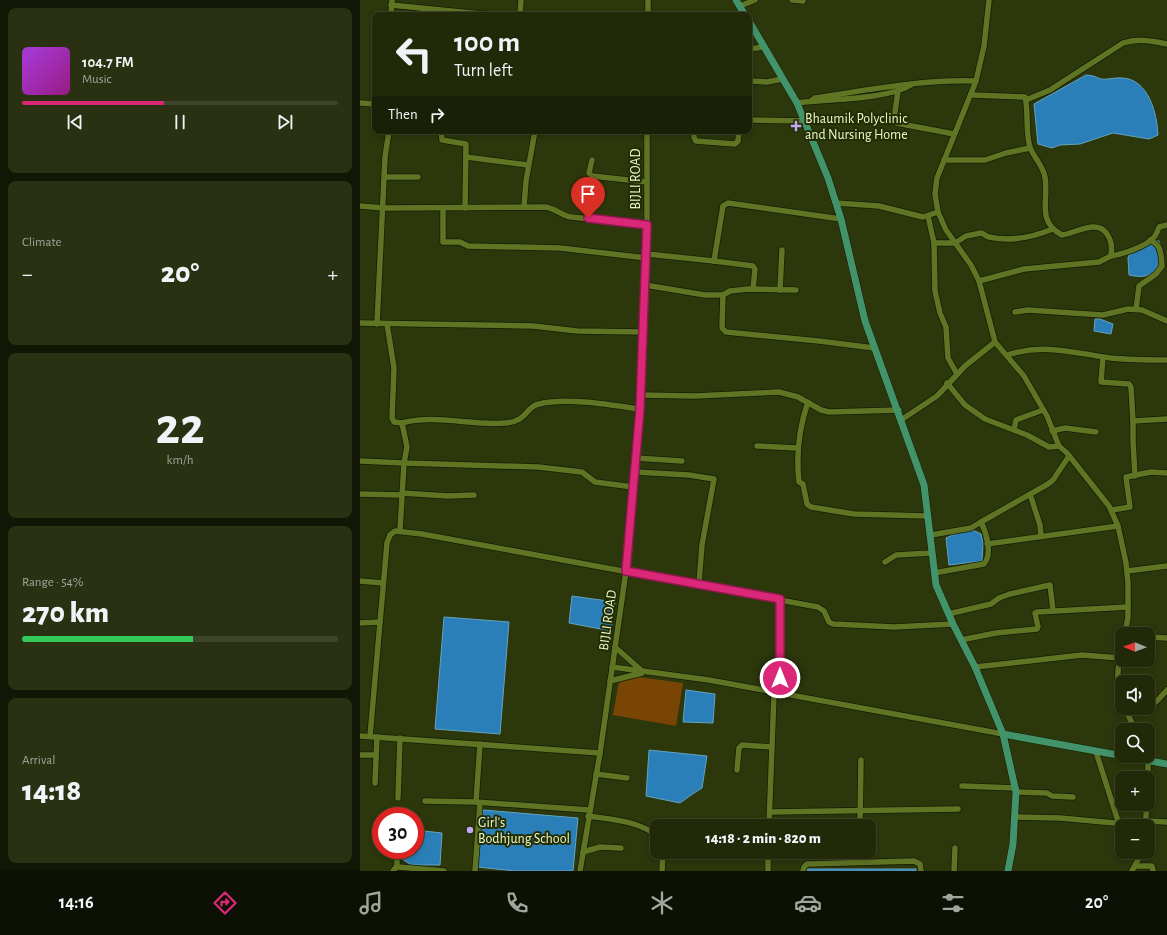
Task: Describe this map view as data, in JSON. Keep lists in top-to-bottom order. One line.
{"streets":{"street":["BIJLI ROAD"]},"places":{"health":["Bhaumik Polyclinic and Nursing Home"],"other":["Girl's Bodhjung School"]},"north":"left","page":{"turn":["100 m","Turn left"],"song":["104.7 FM","Music"],"then":"Then","tile":["Climate",["22","km/h"],["Range · 54%","270 km"],["Arrival","14:18"]],"heat":["−","20°","+"],"map_buttons":["+","−"],"limit":"30","trip":"14:18 · 2 min · 820 m","tabs":["14:16","20°"]}}
